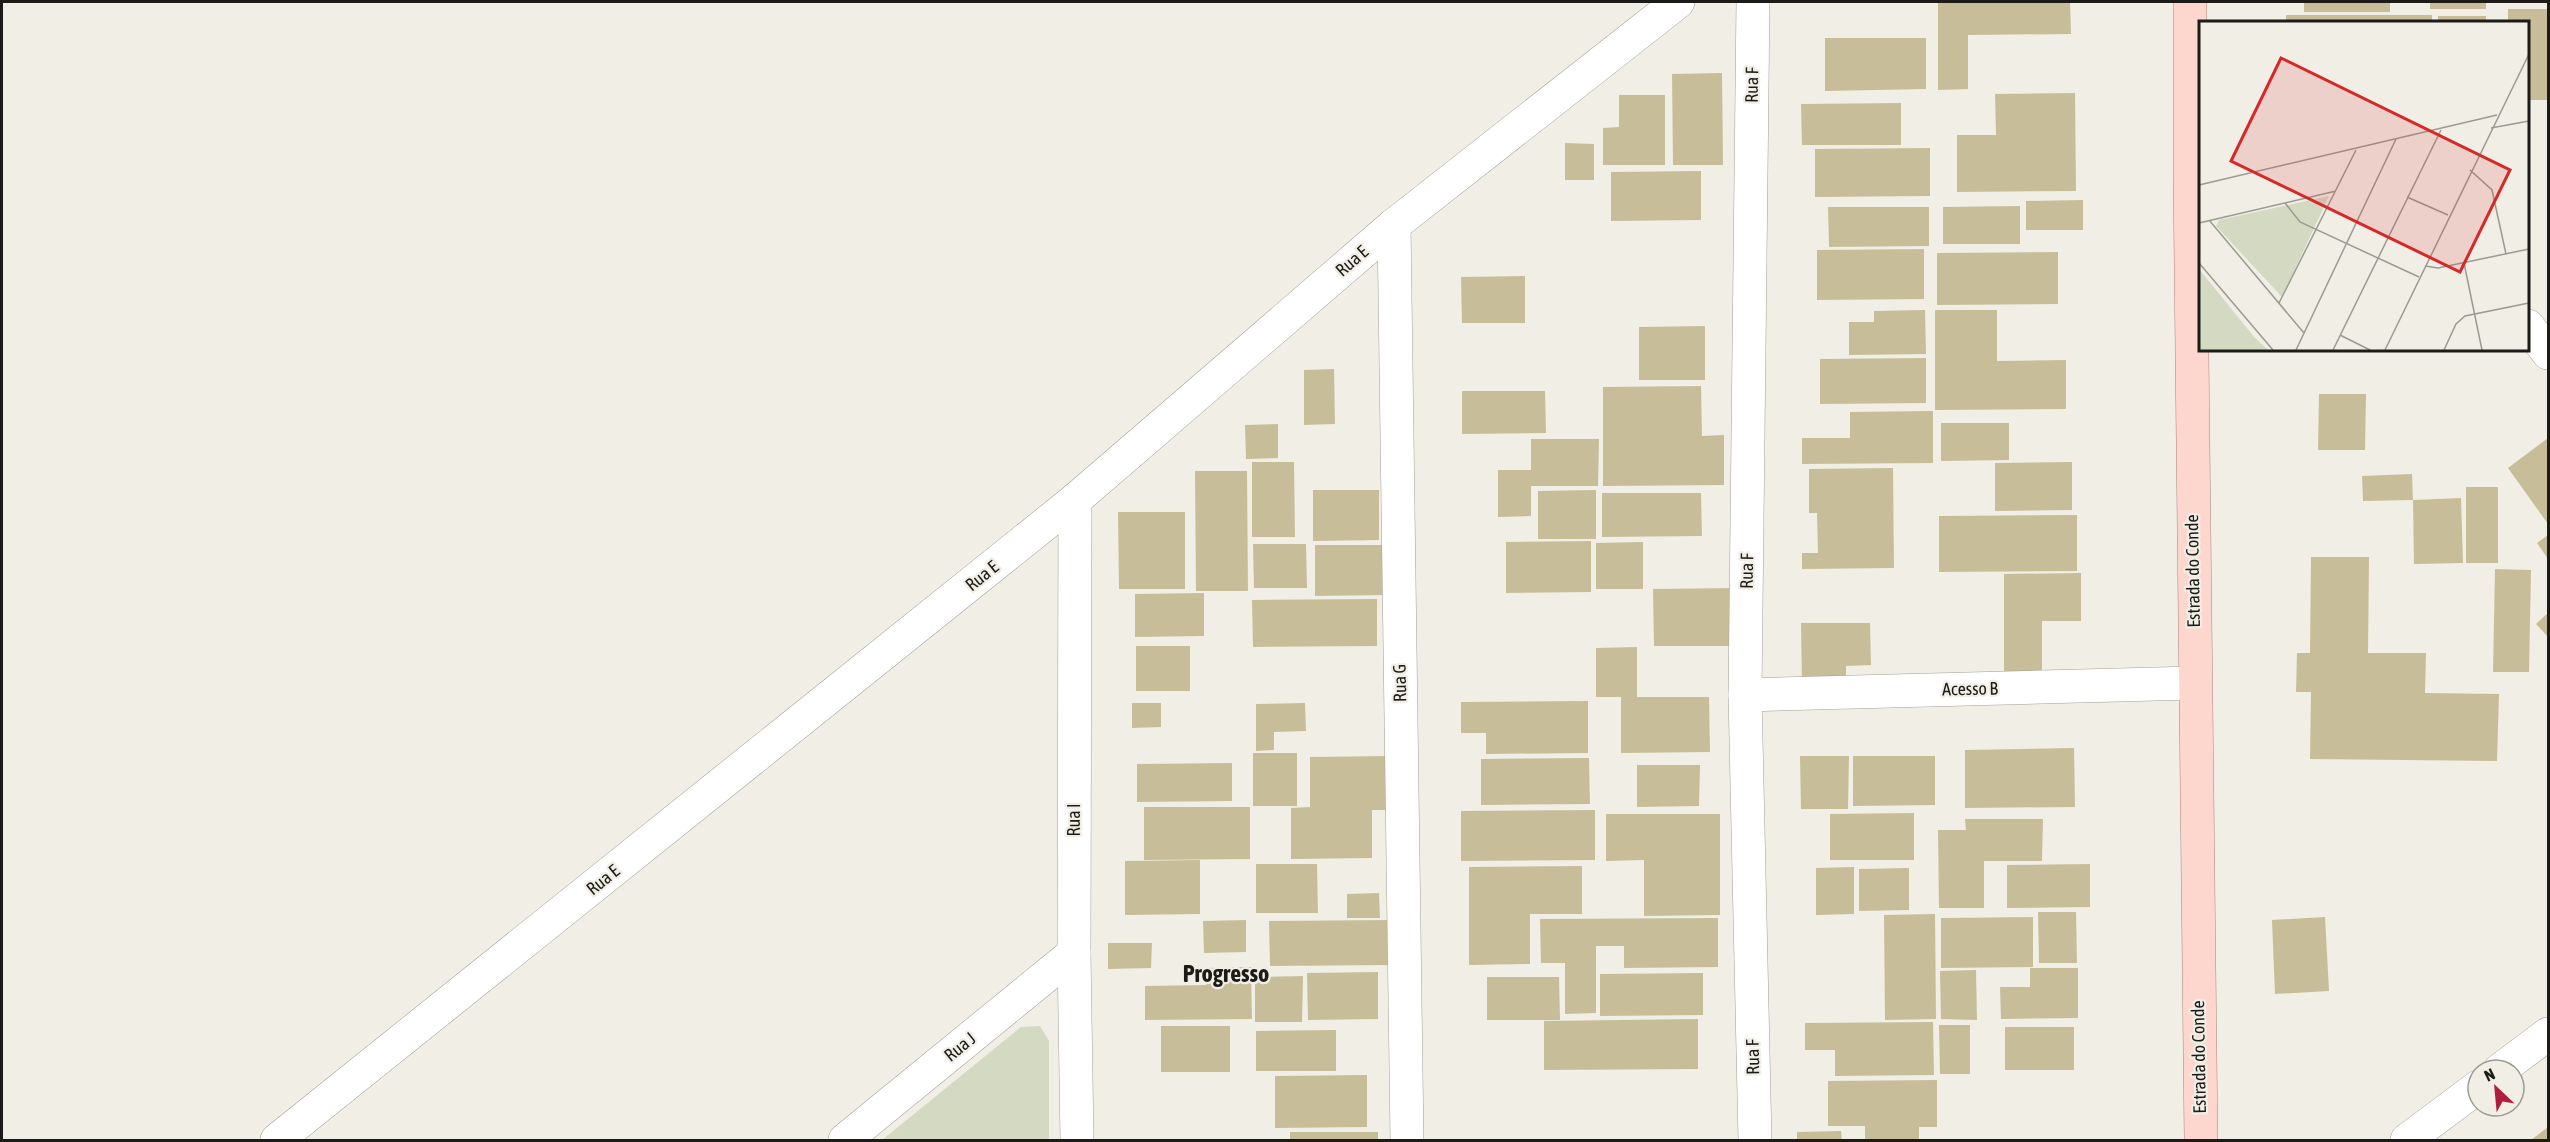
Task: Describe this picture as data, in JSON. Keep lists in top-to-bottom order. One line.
{"streets":{"main road":["Estrada do Conde"],"street":["Rua F","Rua E","Rua G","Acesso B","Rua I","Rua J"]},"crossings":[["Rua F","Acesso B"],["Rua E","Rua G"],["Rua E","Rua I"],["Estrada do Conde","Acesso B"],["Rua I","Rua J"]],"districts":["Progresso"],"north":"top left"}
